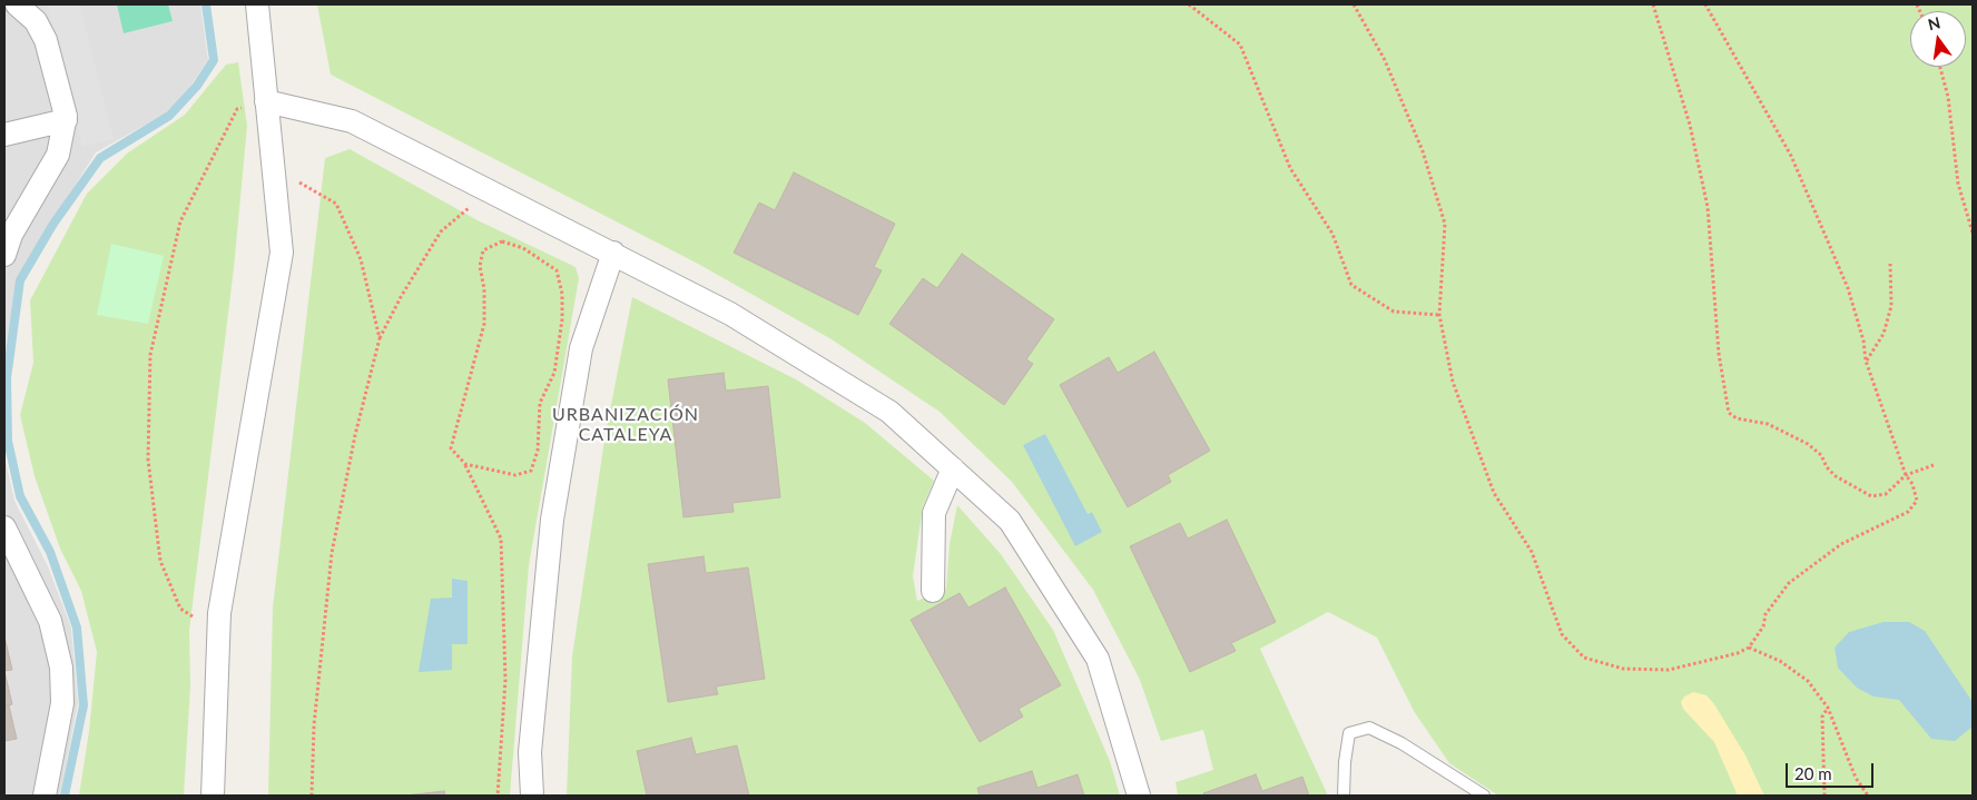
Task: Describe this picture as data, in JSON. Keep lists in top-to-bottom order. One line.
{"districts":["URBANIZACIÓN CATALEYA"],"scale_bar":"20 m","north":"top"}
